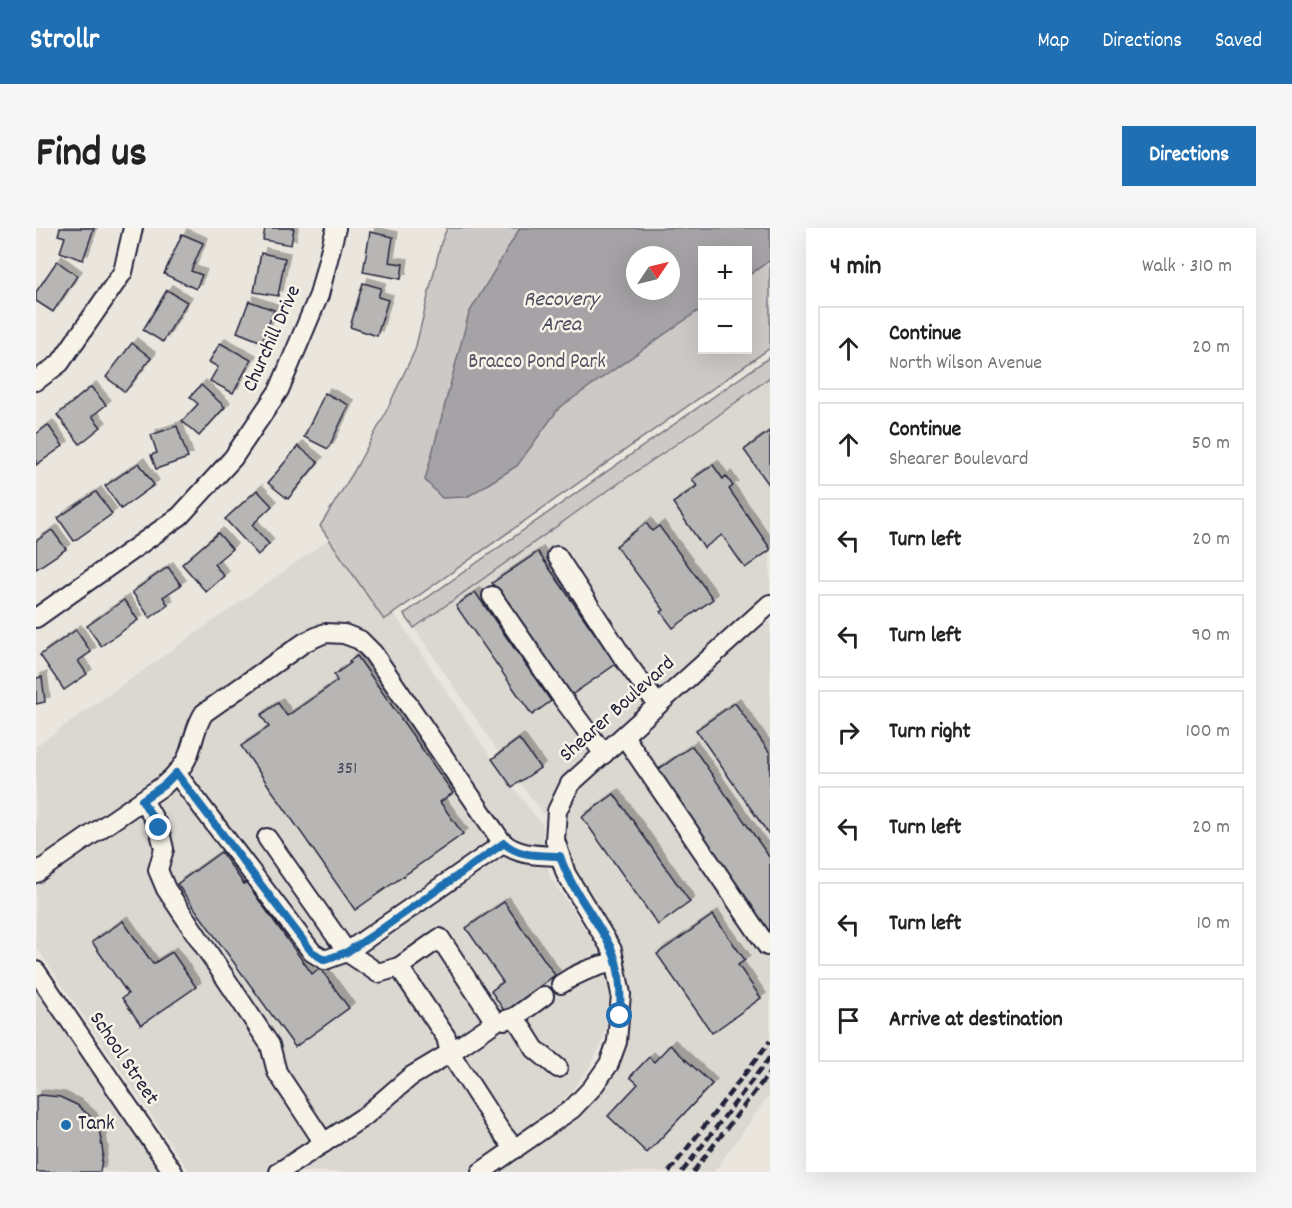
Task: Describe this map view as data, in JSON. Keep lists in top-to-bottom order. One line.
{"streets":{"street":["Churchill Drive","Shearer Boulevard","School Street"]},"water":["Recovery Area"],"parks":["Bracco Pond Park"],"places":["Tank"],"house_numbers":["351"],"north":"top right","page":{"header":"Strollr","nav":["Map","Directions","Saved"],"title":"Find us","buttons":"Directions","heading":["4 min","Walk · 310 m"],"map_buttons":["+","−"],"list":[["Continue","North Wilson Avenue","20 m"],["Continue","Shearer Boulevard","50 m"],["Turn left","20 m"],["Turn left","90 m"],["Turn right","100 m"],["Turn left","20 m"],["Turn left","10 m"],"Arrive at destination"]}}
